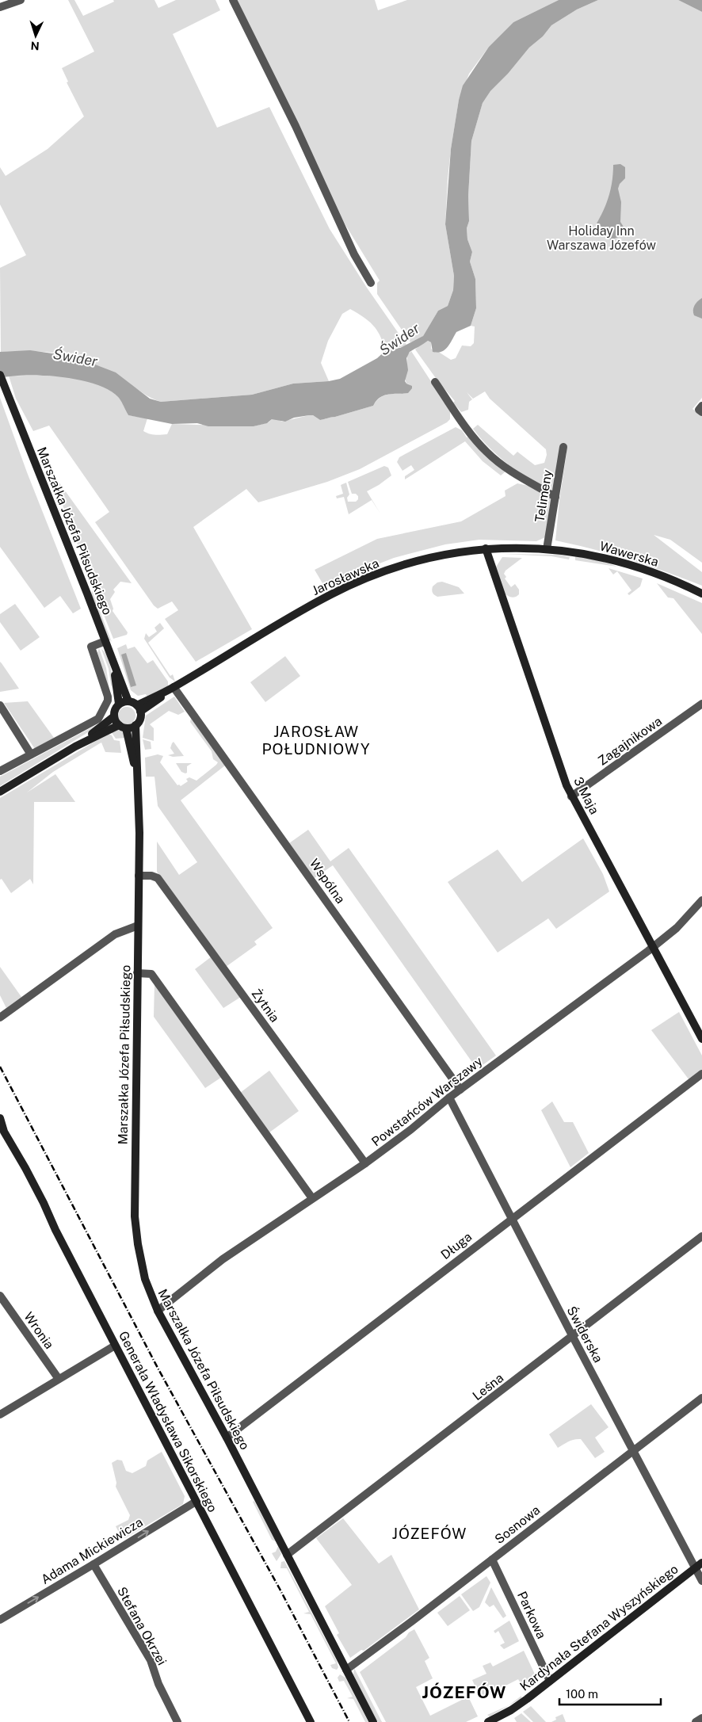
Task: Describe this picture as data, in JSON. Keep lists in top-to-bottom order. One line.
{"streets":{"main road":["Marszałka Józefa Piłsudskiego","Wawerska","Jarosławska","3 Maja","Generała Władysława Sikorskiego","Kardynała Stefana Wyszyńskiego"],"street":["Telimeny","Zagajnikowa","Wspólna","Żytnia","Powstańców Warszawy","Długa","Wronia","Świderska","Leśna","Sosnowa","Adama Mickiewicza","Parkowa","Stefana Okrzei"]},"crossings":[["Telimeny","Wawerska"],["Telimeny","Jarosławska"],["Marszałka Józefa Piłsudskiego","Jarosławska"],["Marszałka Józefa Piłsudskiego","Żytnia"],["Marszałka Józefa Piłsudskiego","Powstańców Warszawy"],["Marszałka Józefa Piłsudskiego","Długa"],["Marszałka Józefa Piłsudskiego","Leśna"],["Marszałka Józefa Piłsudskiego","Sosnowa"],["Wawerska","Jarosławska"],["Jarosławska","3 Maja"],["Jarosławska","Wspólna"],["Zagajnikowa","3 Maja"],["3 Maja","Powstańców Warszawy"],["Wspólna","Powstańców Warszawy"],["Żytnia","Powstańców Warszawy"],["Powstańców Warszawy","Świderska"],["Długa","Świderska"],["Świderska","Leśna"],["Świderska","Sosnowa"],["Świderska","Kardynała Stefana Wyszyńskiego"],["Generała Władysława Sikorskiego","Adama Mickiewicza"],["Sosnowa","Parkowa"],["Adama Mickiewicza","Stefana Okrzei"],["Parkowa","Kardynała Stefana Wyszyńskiego"]],"one_way":["Adama Mickiewicza"],"districts":["JAROSŁAW POŁUDNIOWY","JÓZEFÓW","JÓZEFÓW"],"water":["Świder"],"parks":["Holiday Inn Warszawa Józefów"],"scale_bar":"100 m","north":"bottom"}
